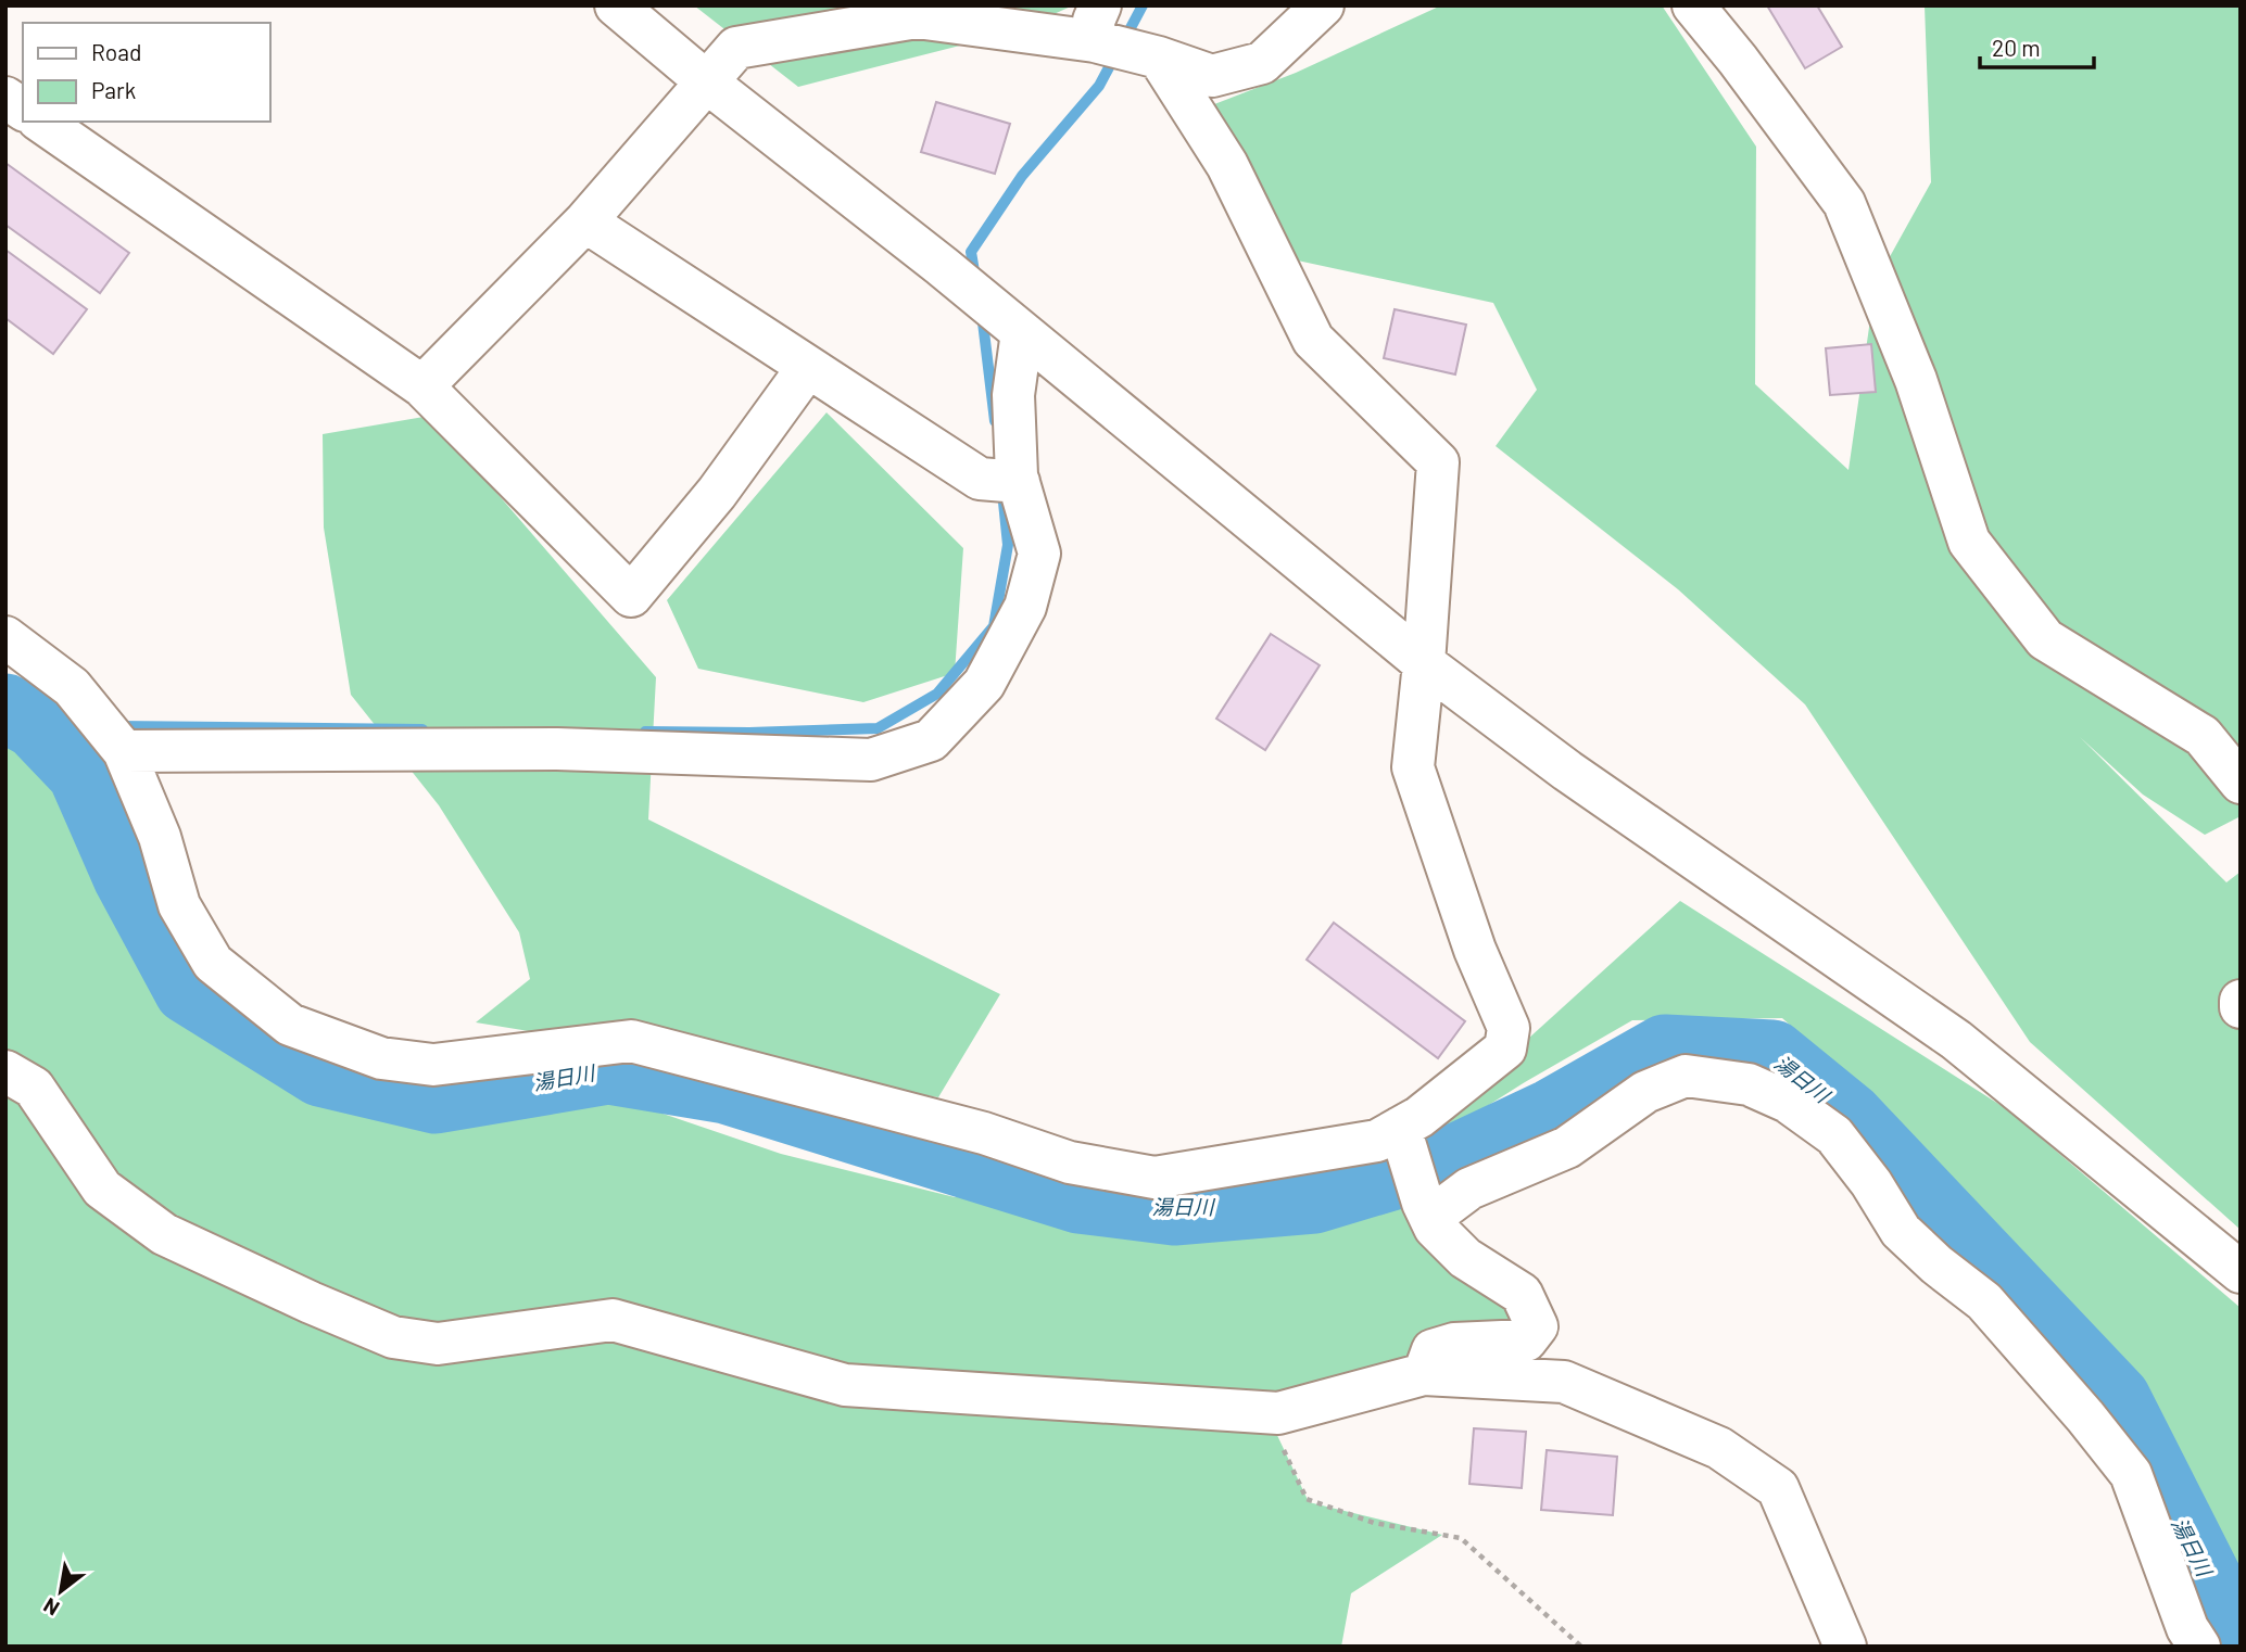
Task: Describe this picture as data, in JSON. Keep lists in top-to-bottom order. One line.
{"water":["湯日川"],"legend":["Road","Park"],"scale_bar":"20 m","north":"bottom left"}
